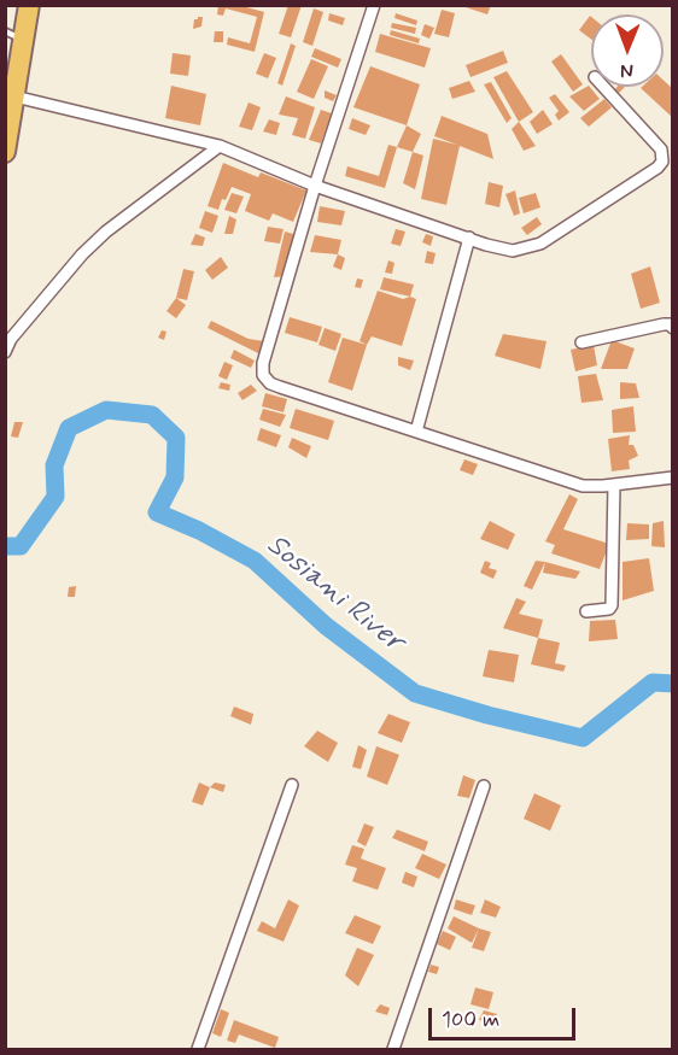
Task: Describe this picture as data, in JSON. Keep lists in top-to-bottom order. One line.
{"water":["Sosiani River"],"scale_bar":"100 m","north":"bottom"}
